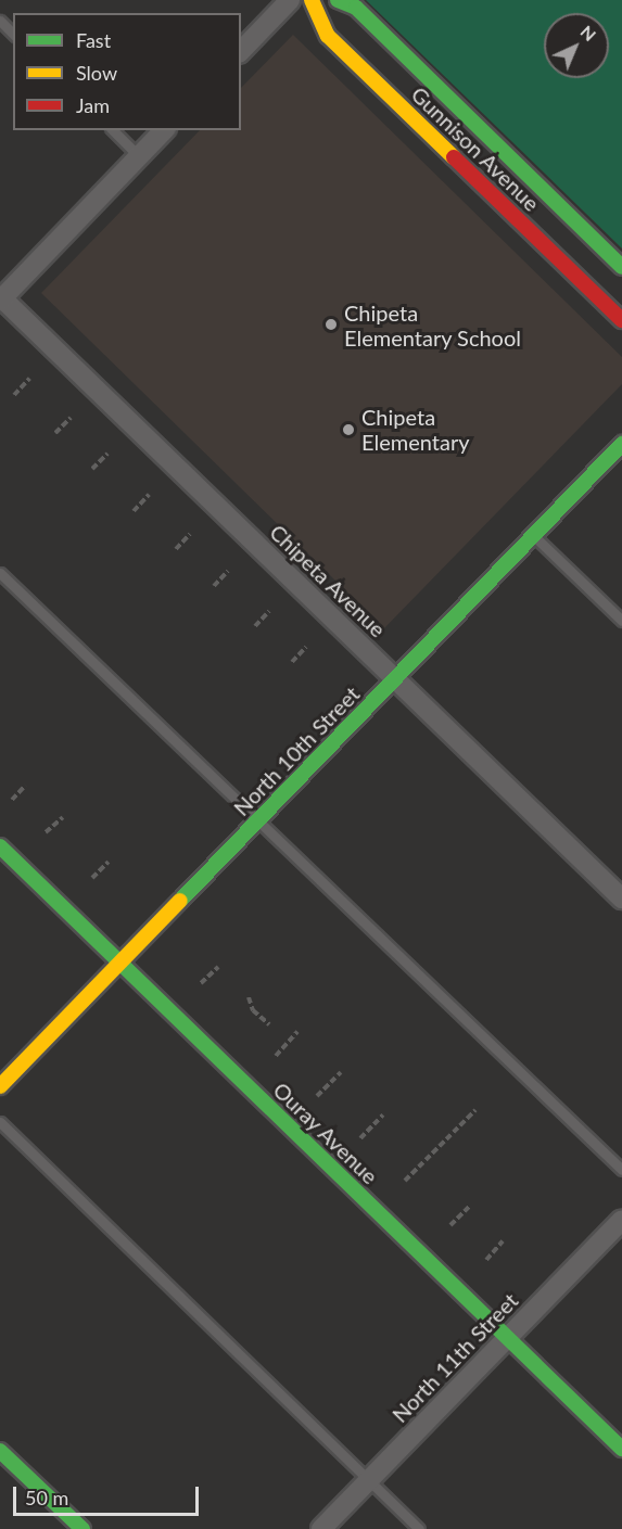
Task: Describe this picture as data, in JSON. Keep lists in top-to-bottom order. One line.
{"streets":{"street":["Gunnison Avenue","Chipeta Avenue","North 10th Street","Ouray Avenue","North 11th Street"]},"crossings":[["Chipeta Avenue","North 10th Street"],["North 10th Street","Ouray Avenue"],["Ouray Avenue","North 11th Street"]],"places":["Chipeta Elementary School","Chipeta Elementary"],"legend":["Fast","Slow","Jam"],"scale_bar":"50 m","north":"top right"}
